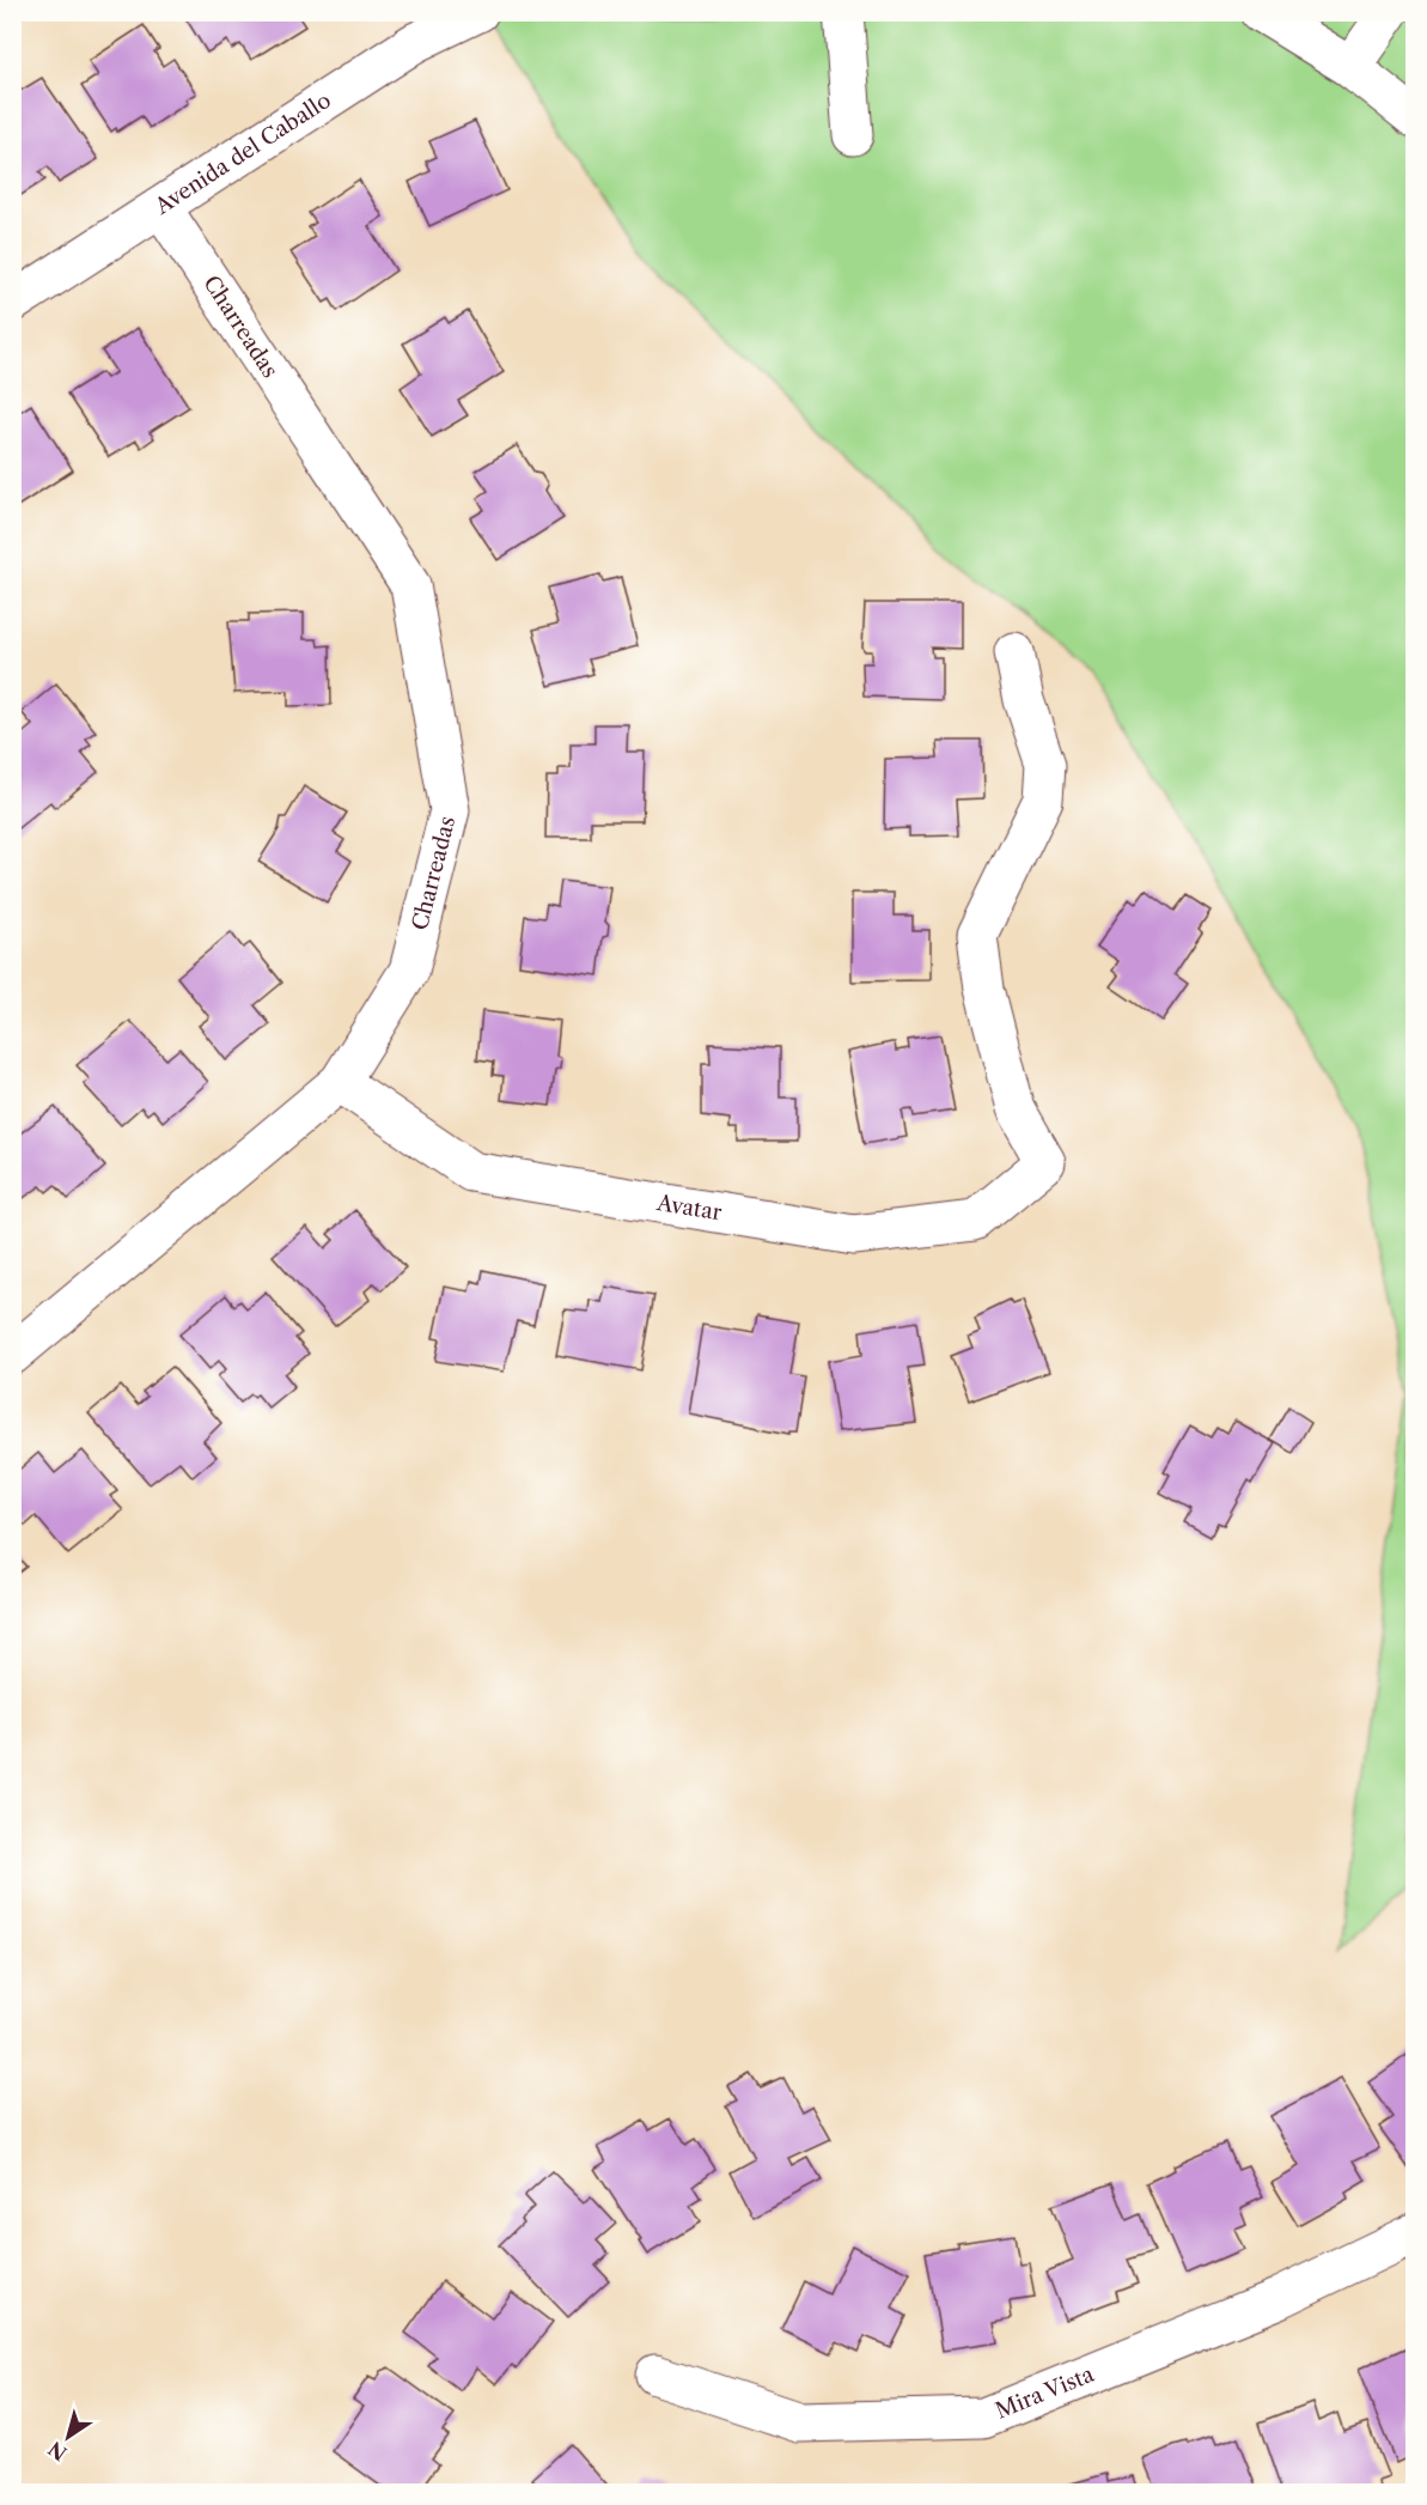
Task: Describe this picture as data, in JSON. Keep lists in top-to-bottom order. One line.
{"streets":{"street":["Avenida del Caballo","Charreadas","Avatar","Mira Vista"]},"crossings":[["Avenida del Caballo","Charreadas"],["Charreadas","Avatar"]],"north":"bottom left"}
